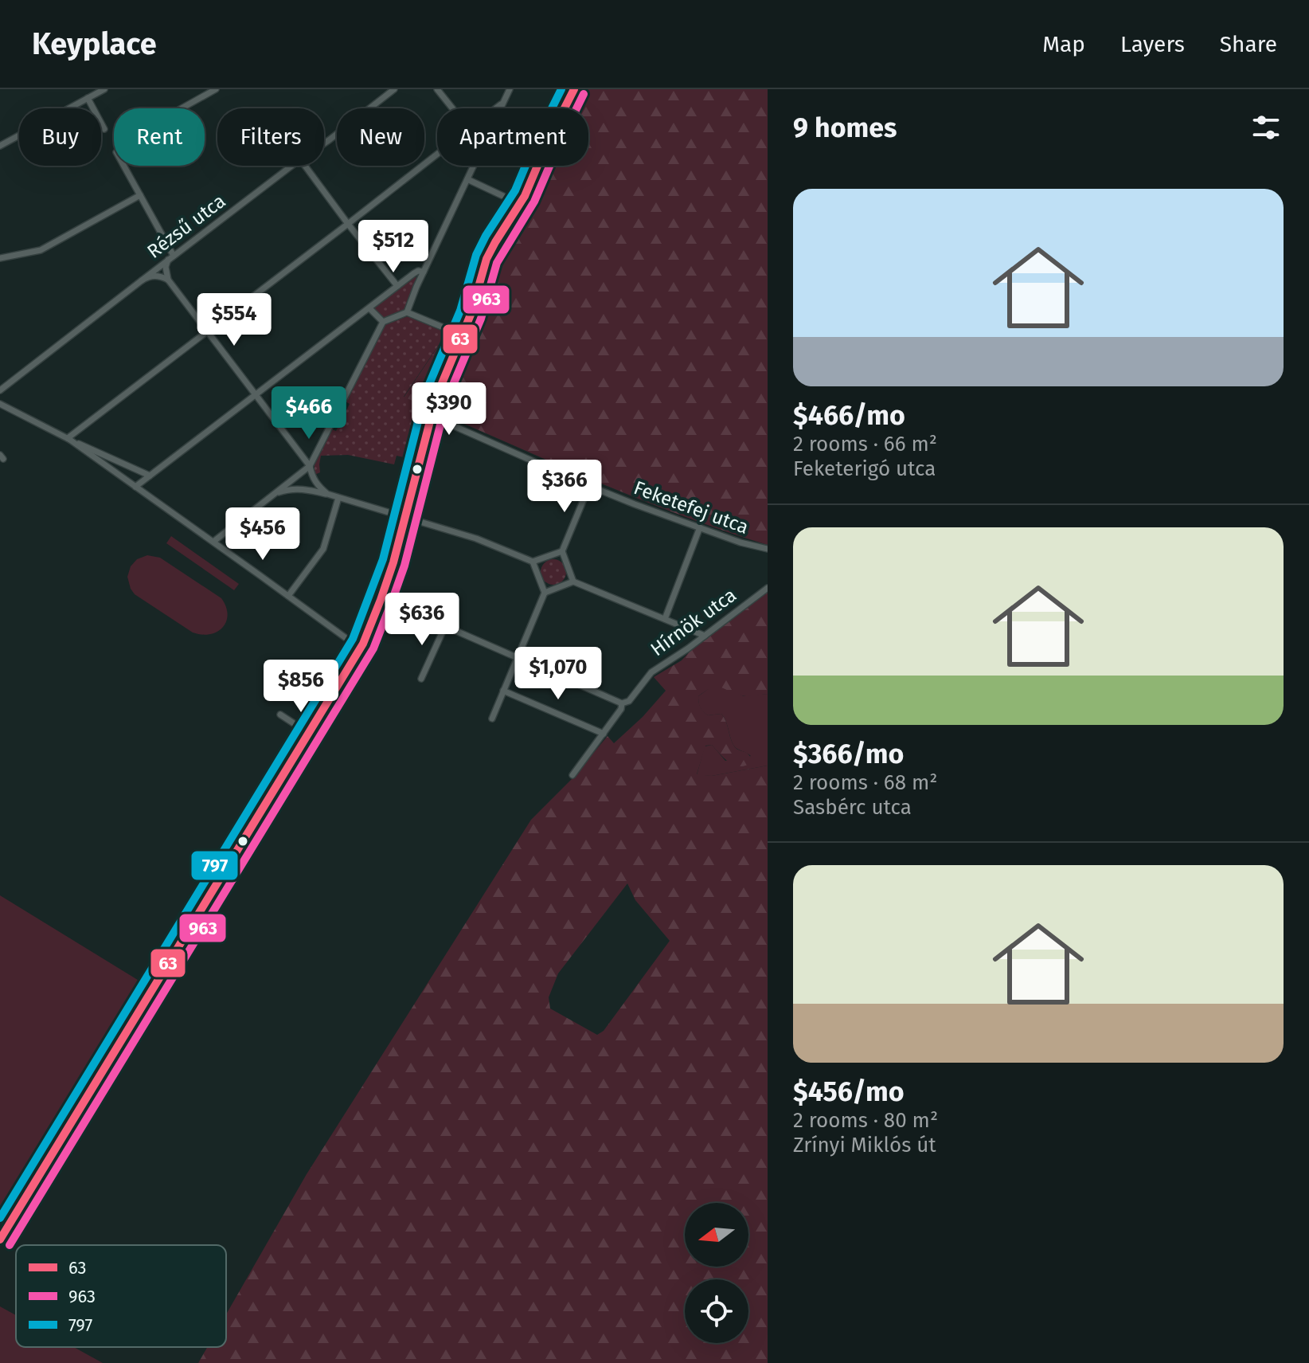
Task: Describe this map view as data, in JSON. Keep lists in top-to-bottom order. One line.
{"streets":{"street":["Rézsű utca","Feketefej utca","Hírnök utca"]},"lines":["transit line 63","transit line 797","transit line 963"],"legend":["63","963","797"],"north":"left","page":{"header":"Keyplace","nav":["Map","Layers","Share"],"heading":"9 homes","chip":["Buy","Rent","Filters","New","Apartment"],"list":[{"name":"$466/mo","note":"2 rooms · 66 m² · Feketerigó utca"},{"name":"$366/mo","note":"2 rooms · 68 m² · Sasbérc utca"},{"name":"$456/mo","note":"2 rooms · 80 m² · Zrínyi Miklós út"}],"price":["$512","$554","$390","$466","$366","$456","$636","$1,070","$856"]}}
